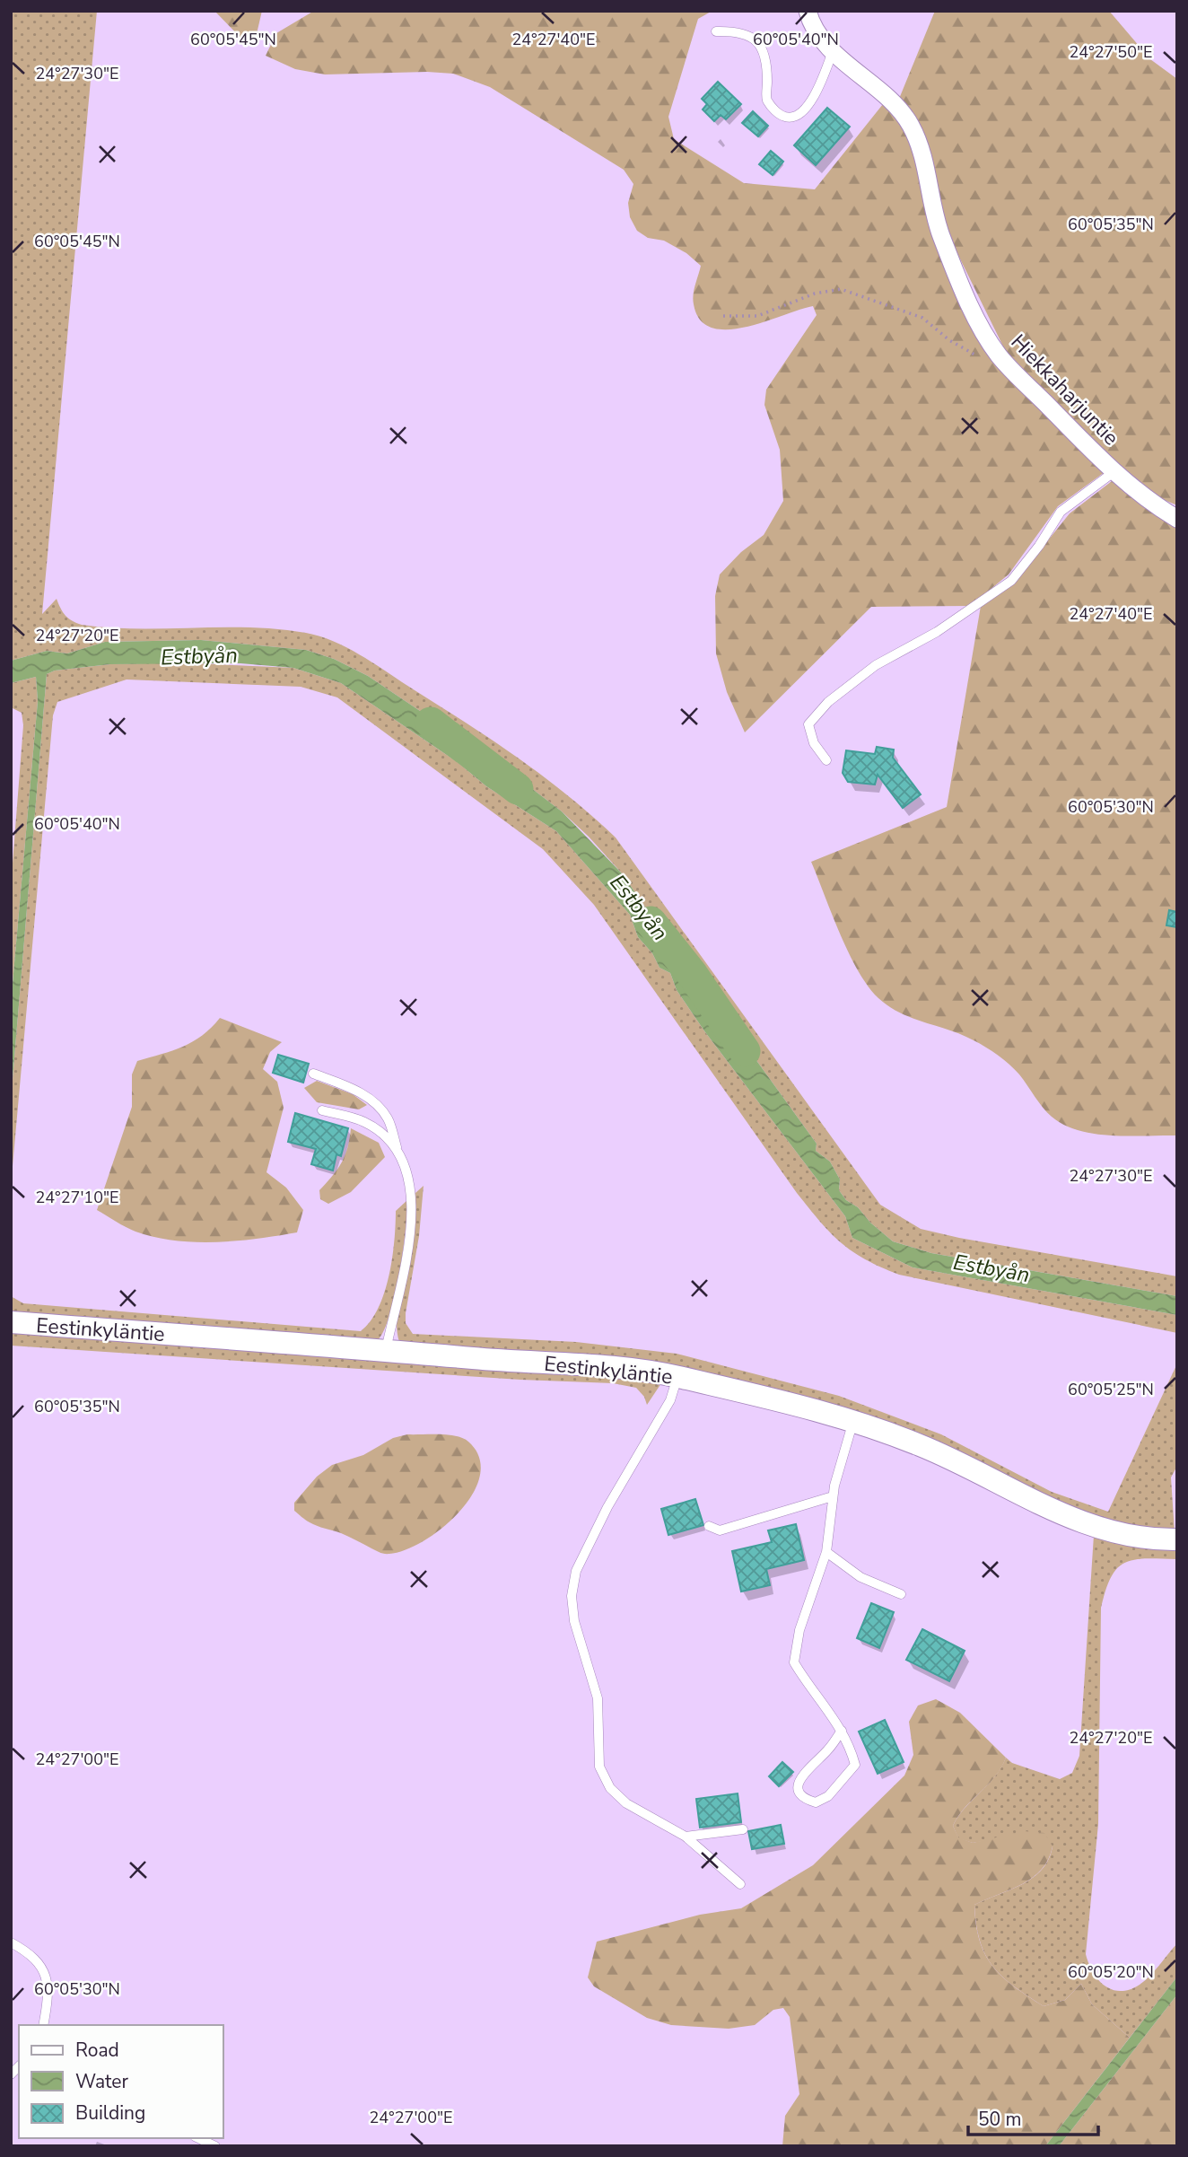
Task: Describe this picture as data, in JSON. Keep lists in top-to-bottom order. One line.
{"streets":{"street":["Hiekkaharjuntie","Eestinkyläntie"]},"water":["Estbyån"],"legend":["Road","Water","Building"],"scale_bar":"50 m","coordinates":["24°27'40\"E","60°05'45\"N","60°05'40\"N","24°27'50\"E","24°27'30\"E","60°05'35\"N","24°27'20\"E","60°05'30\"N","24°27'10\"E","60°05'25\"N","24°27'00\"E","60°05'20\"N"]}
